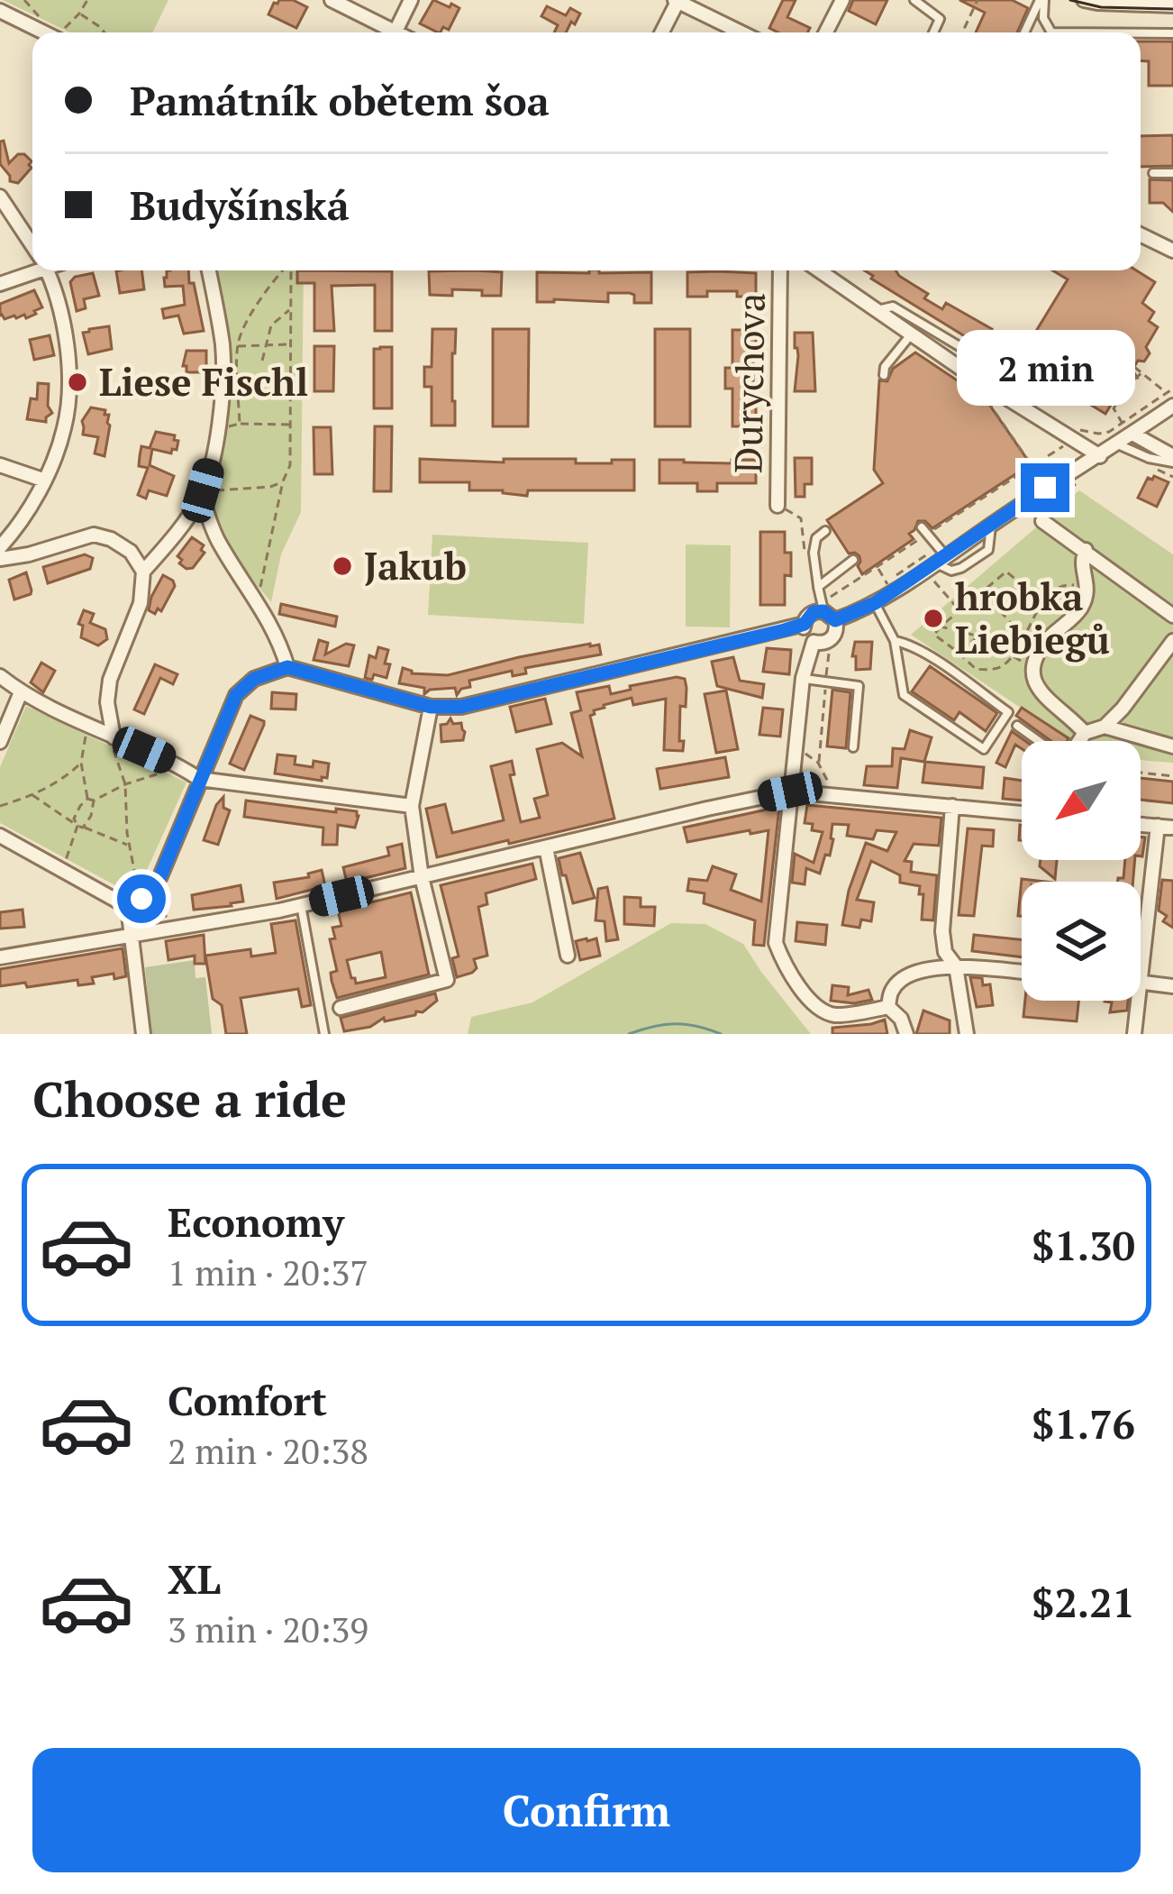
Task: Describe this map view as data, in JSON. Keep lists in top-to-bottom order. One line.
{"streets":{"street":["Durychova"]},"places":["Liese Fischl","Jakub","hrobka Liebiegů"],"north":"bottom left","page":{"banner":["Památník obětem šoa","Budyšínská"],"bubble":"2 min","heading":"Choose a ride","list":[{"name":"Economy","note":"1 min · 20:37","value":"$1.30"},{"name":"Comfort","note":"2 min · 20:38","value":"$1.76"},{"name":"XL","note":"3 min · 20:39","value":"$2.21"}],"buttons":"Confirm"}}
